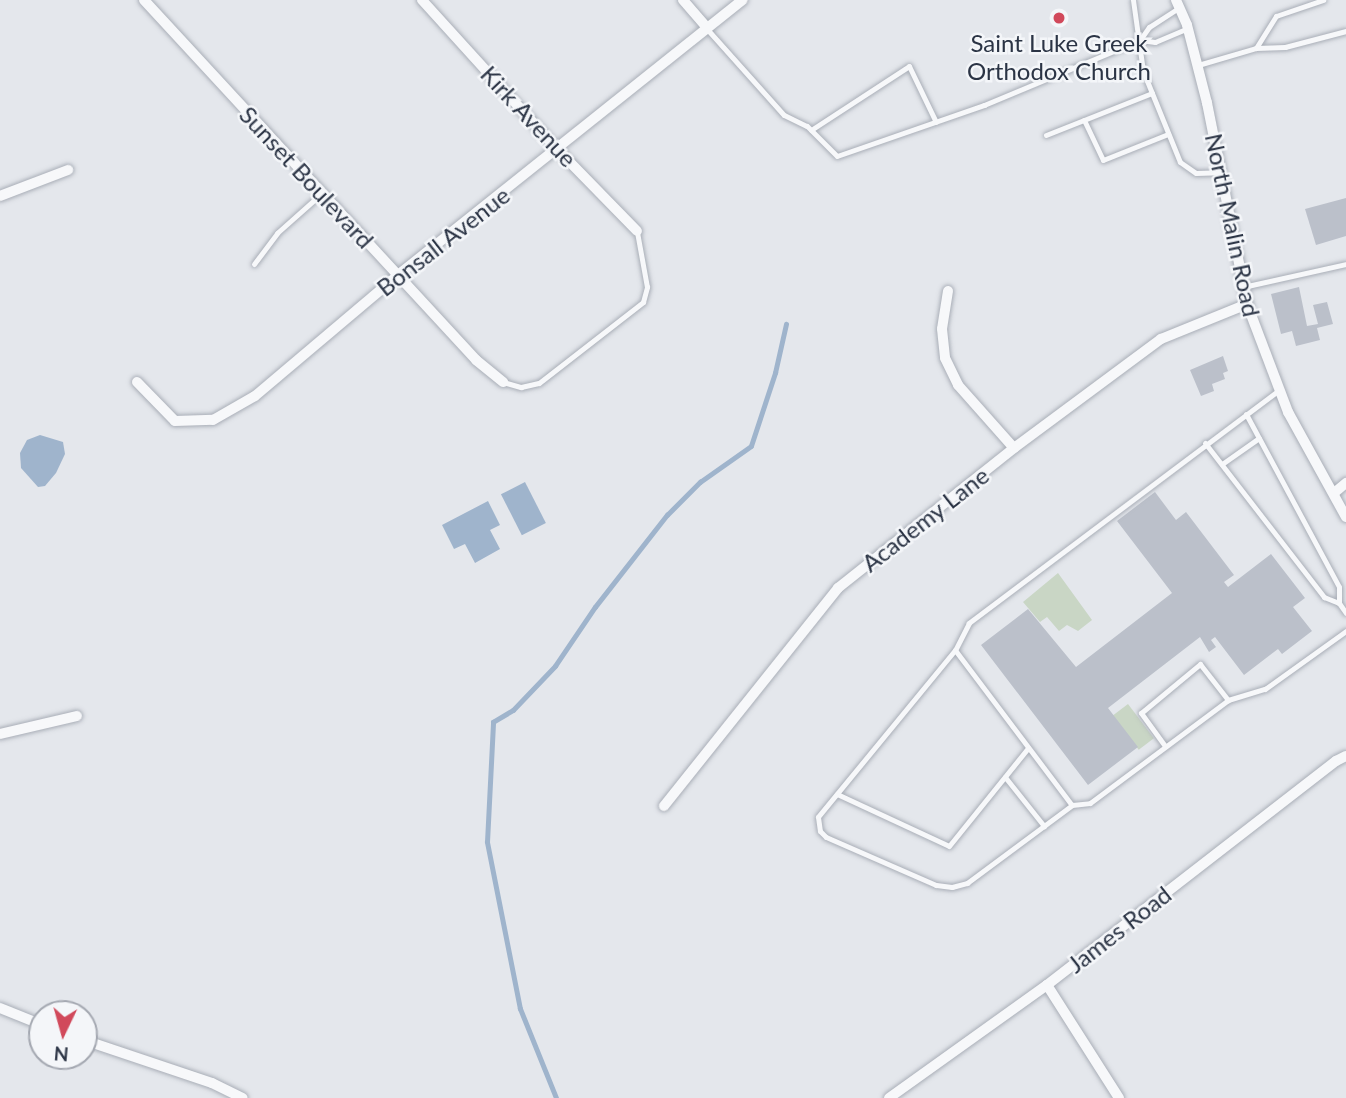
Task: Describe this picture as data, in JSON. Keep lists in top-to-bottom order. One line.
{"streets":{"street":["Kirk Avenue","Sunset Boulevard","North Malin Road","Bonsall Avenue","Academy Lane","James Road"]},"crossings":[["Kirk Avenue","Bonsall Avenue"],["Sunset Boulevard","Bonsall Avenue"],["North Malin Road","Academy Lane"]],"places":["Saint Luke Greek Orthodox Church"],"north":"bottom"}
